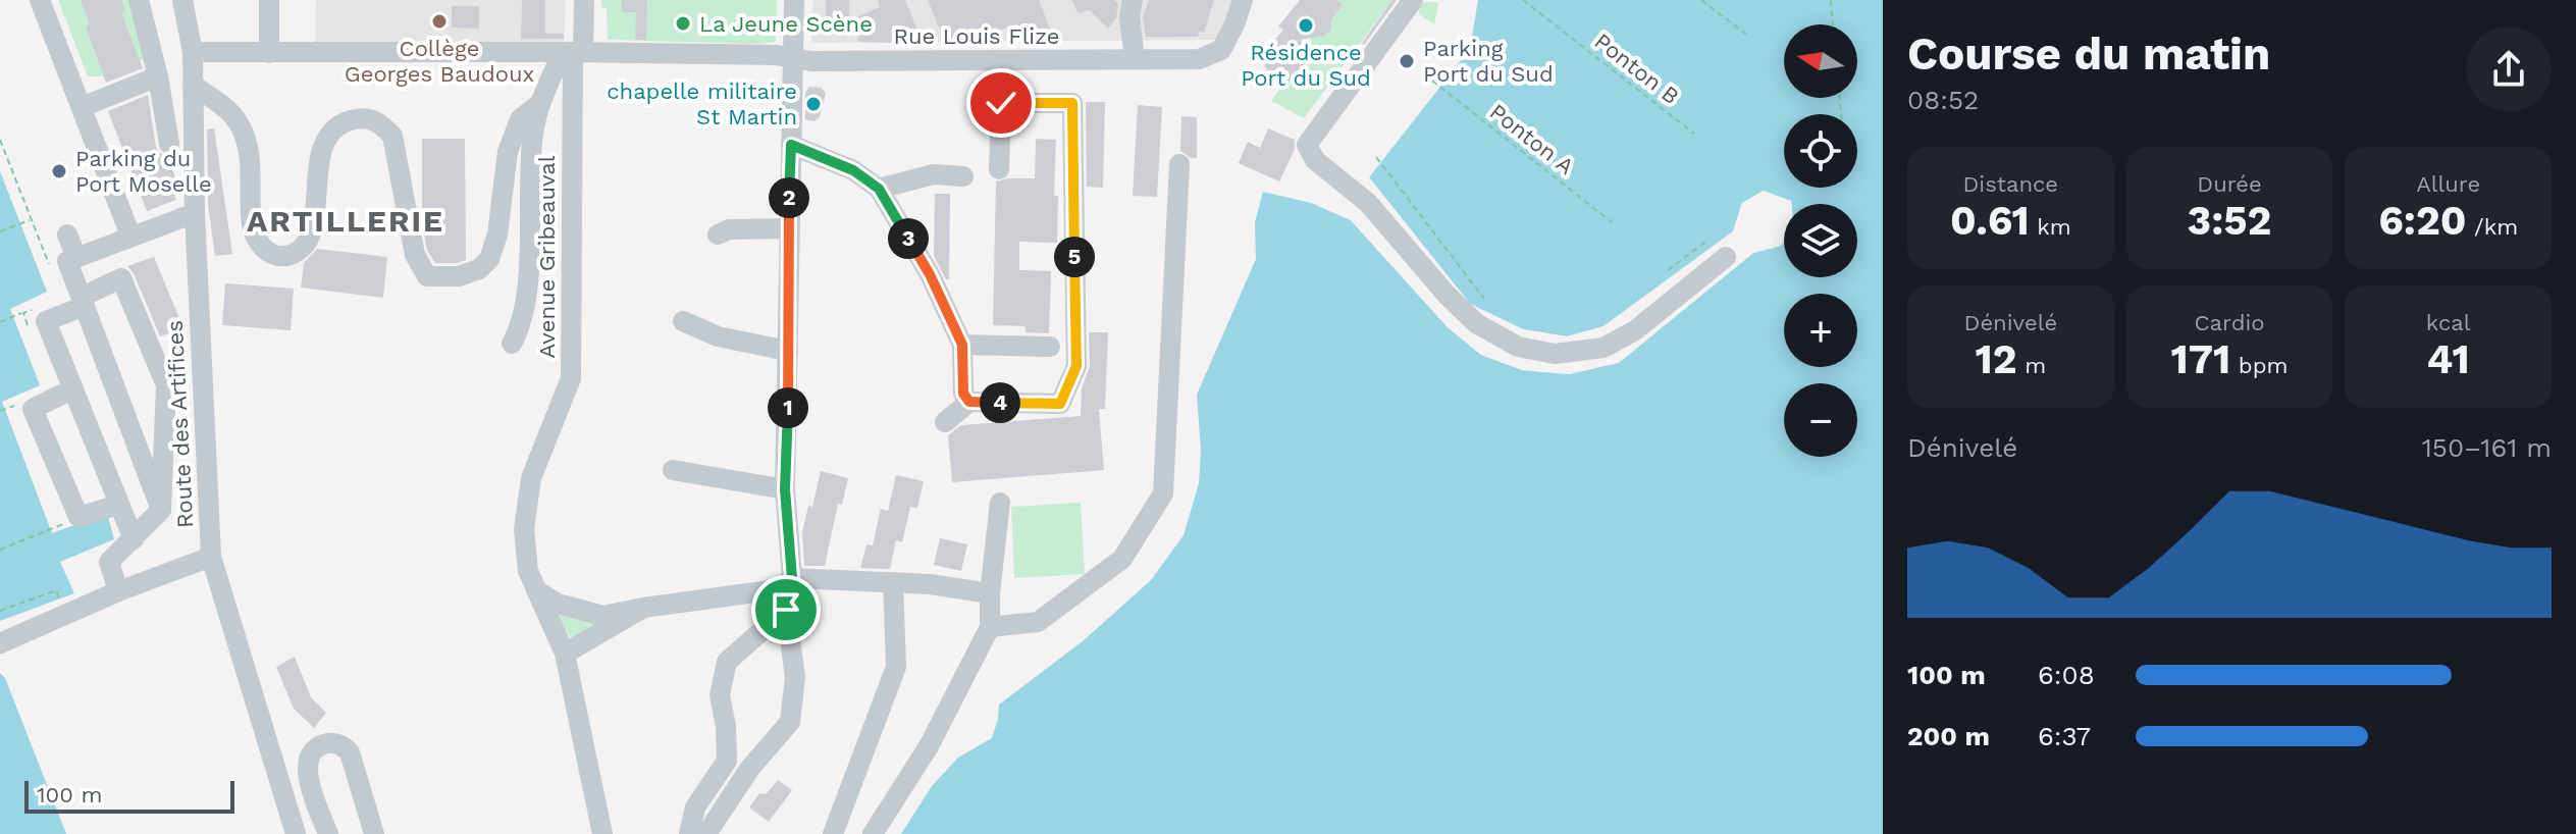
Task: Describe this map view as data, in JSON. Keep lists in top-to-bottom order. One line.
{"streets":{"street":["Rue Louis Flize","Avenue Gribeauval","Route des Artifices"],"path":["Ponton B","Ponton A"]},"crossings":[["Rue Louis Flize","Avenue Gribeauval"],["Rue Louis Flize","Route des Artifices"]],"districts":["ARTILLERIE"],"places":["Collège Georges Baudoux","La Jeune Scène","Résidence Port du Sud","Parking Port du Sud","chapelle militaire St Martin","Parking du Port Moselle"],"scale_bar":"100 m","north":"left","page":{"heading":["Course du matin","08:52"],"map_buttons":["+","−"],"stats":[["Distance","0.61 km"],["Durée","3:52"],["Allure","6:20 /km"],["Dénivelé","12 m"],["Cardio","171 bpm"],["kcal","41"]],"pins":["2","3","5","4","1"],"chart":["Dénivelé","150–161 m"],"list":[{"name":"100 m","note":"6:08"},{"name":"200 m","note":"6:37"}],"scale":"100 m"}}
